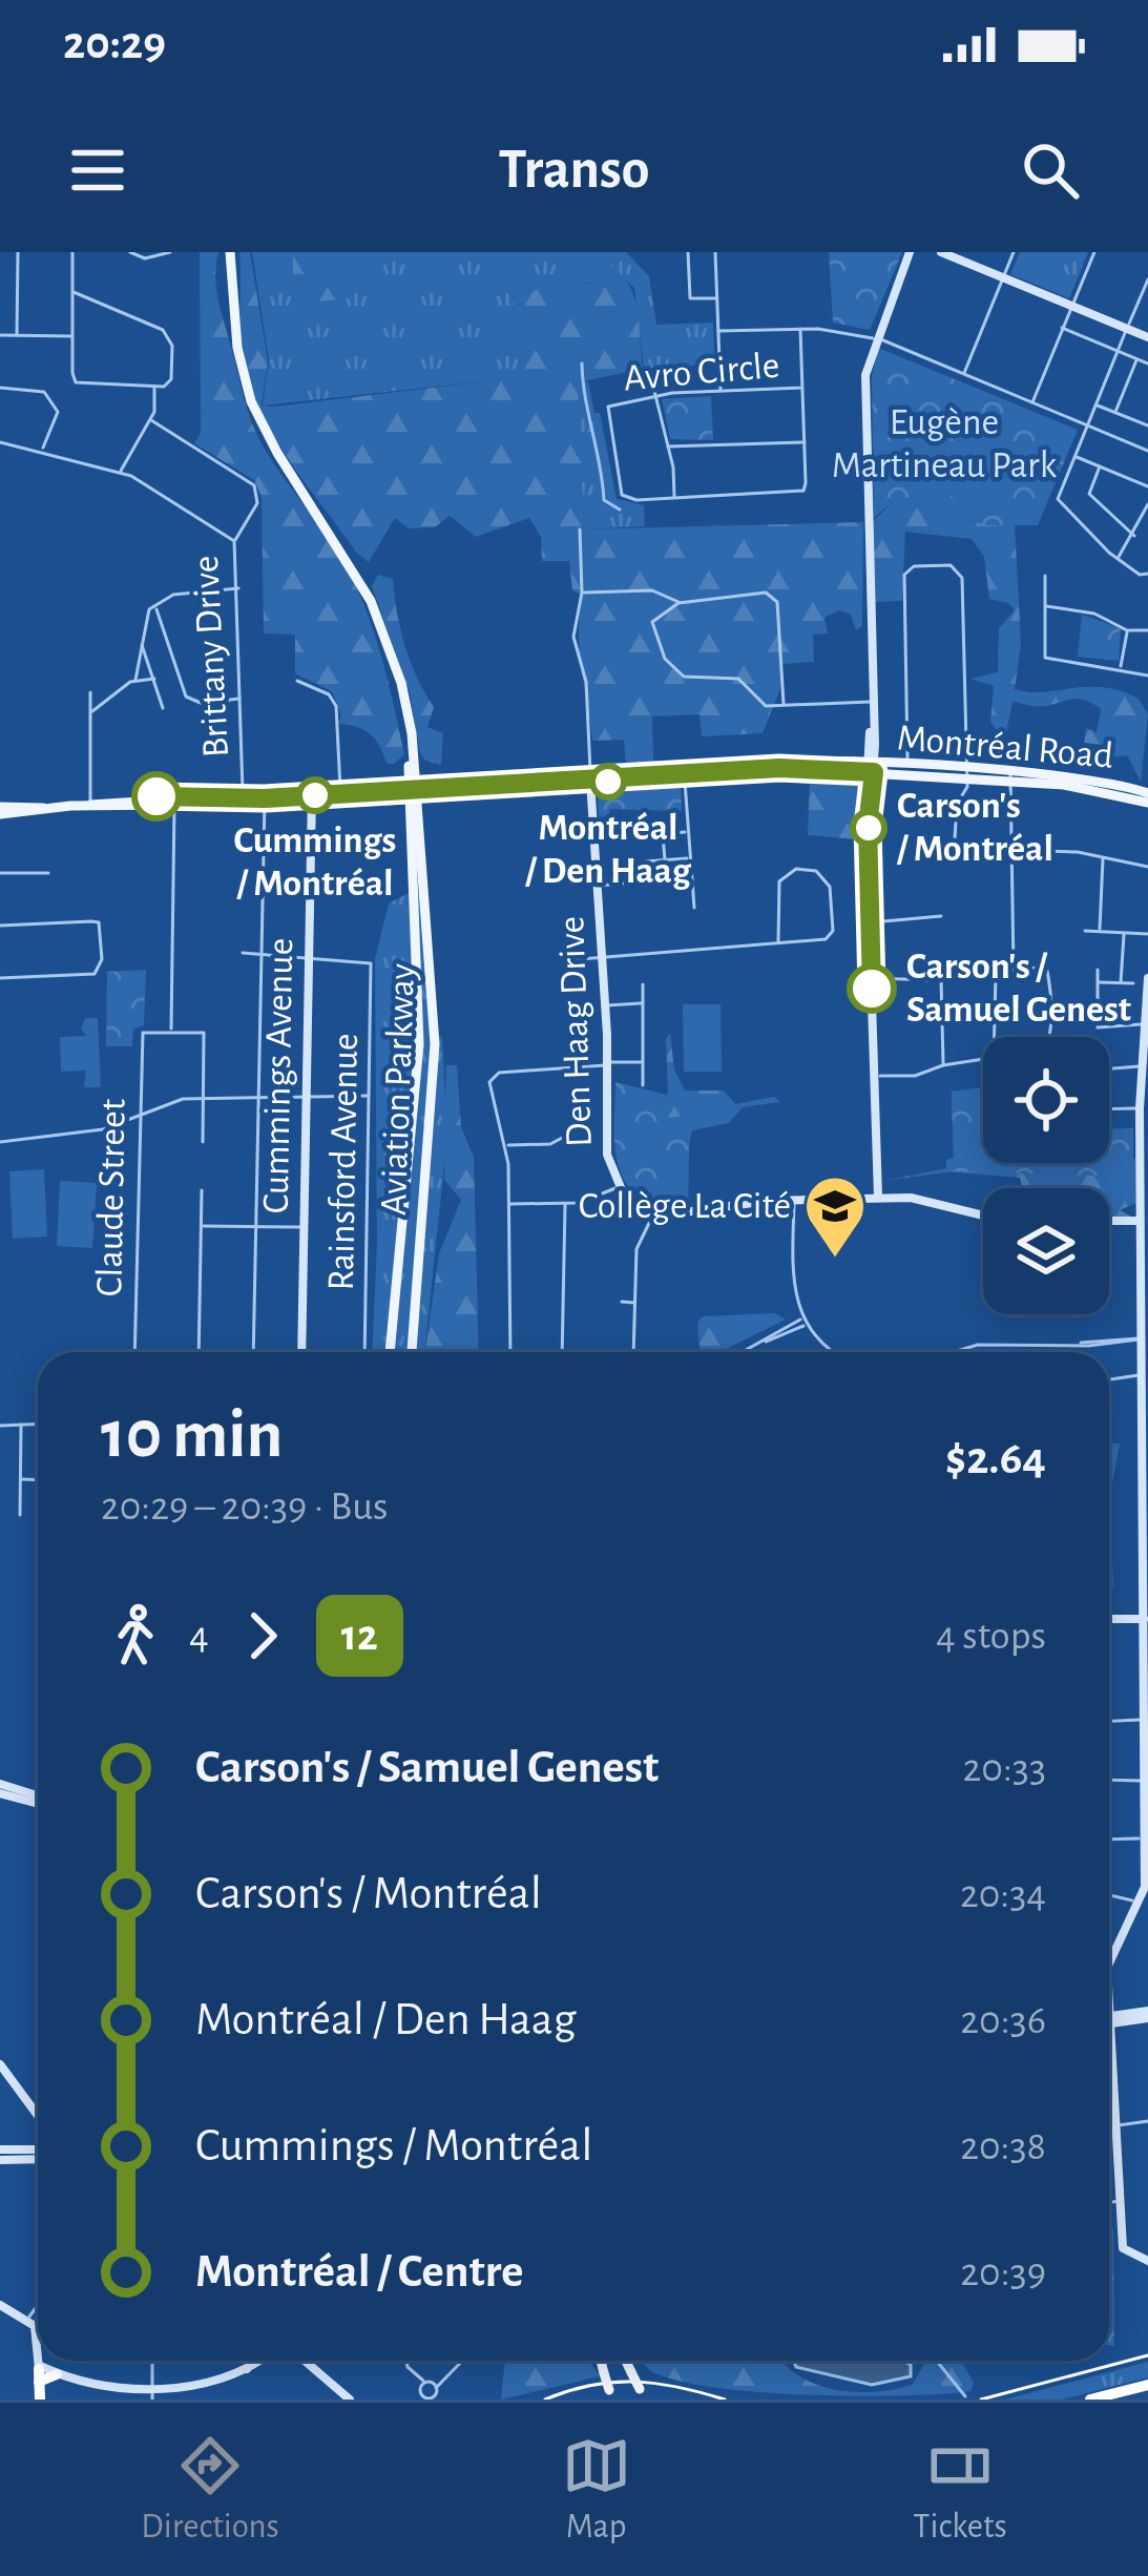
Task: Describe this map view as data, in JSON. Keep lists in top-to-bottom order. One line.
{"streets":{"main road":["Montréal Road","Aviation Parkway"],"street":["Avro Circle","Brittany Drive","Den Haag Drive","Cummings Avenue","Rainsford Avenue","Claude Street"]},"crossings":[["Brittany Drive","Montréal Road"],["Montréal Road","Den Haag Drive"],["Montréal Road","Cummings Avenue"],["Montréal Road","Aviation Parkway"],["Cummings Avenue","Rainsford Avenue"]],"parks":["Eugène Martineau Park"],"places":{"other":["Montréal / Den Haag","Cummings / Montréal","Carson's / Montréal","Carson's / Samuel Genest"],"school or university":["Collège La Cité"]},"lines":["bus line 12"],"page":{"status":"20:29","header":"Transo","heading":["10 min","20:29 – 20:39 · Bus","$2.64"],"legs":["4","12","4 stops"],"list":[{"name":"Carson's / Samuel Genest","value":"20:33"},{"name":"Carson's / Montréal","value":"20:34"},{"name":"Montréal / Den Haag","value":"20:36"},{"name":"Cummings / Montréal","value":"20:38"},{"name":"Montréal / Centre","value":"20:39"}],"tabs":["Directions","Map","Tickets"]}}
